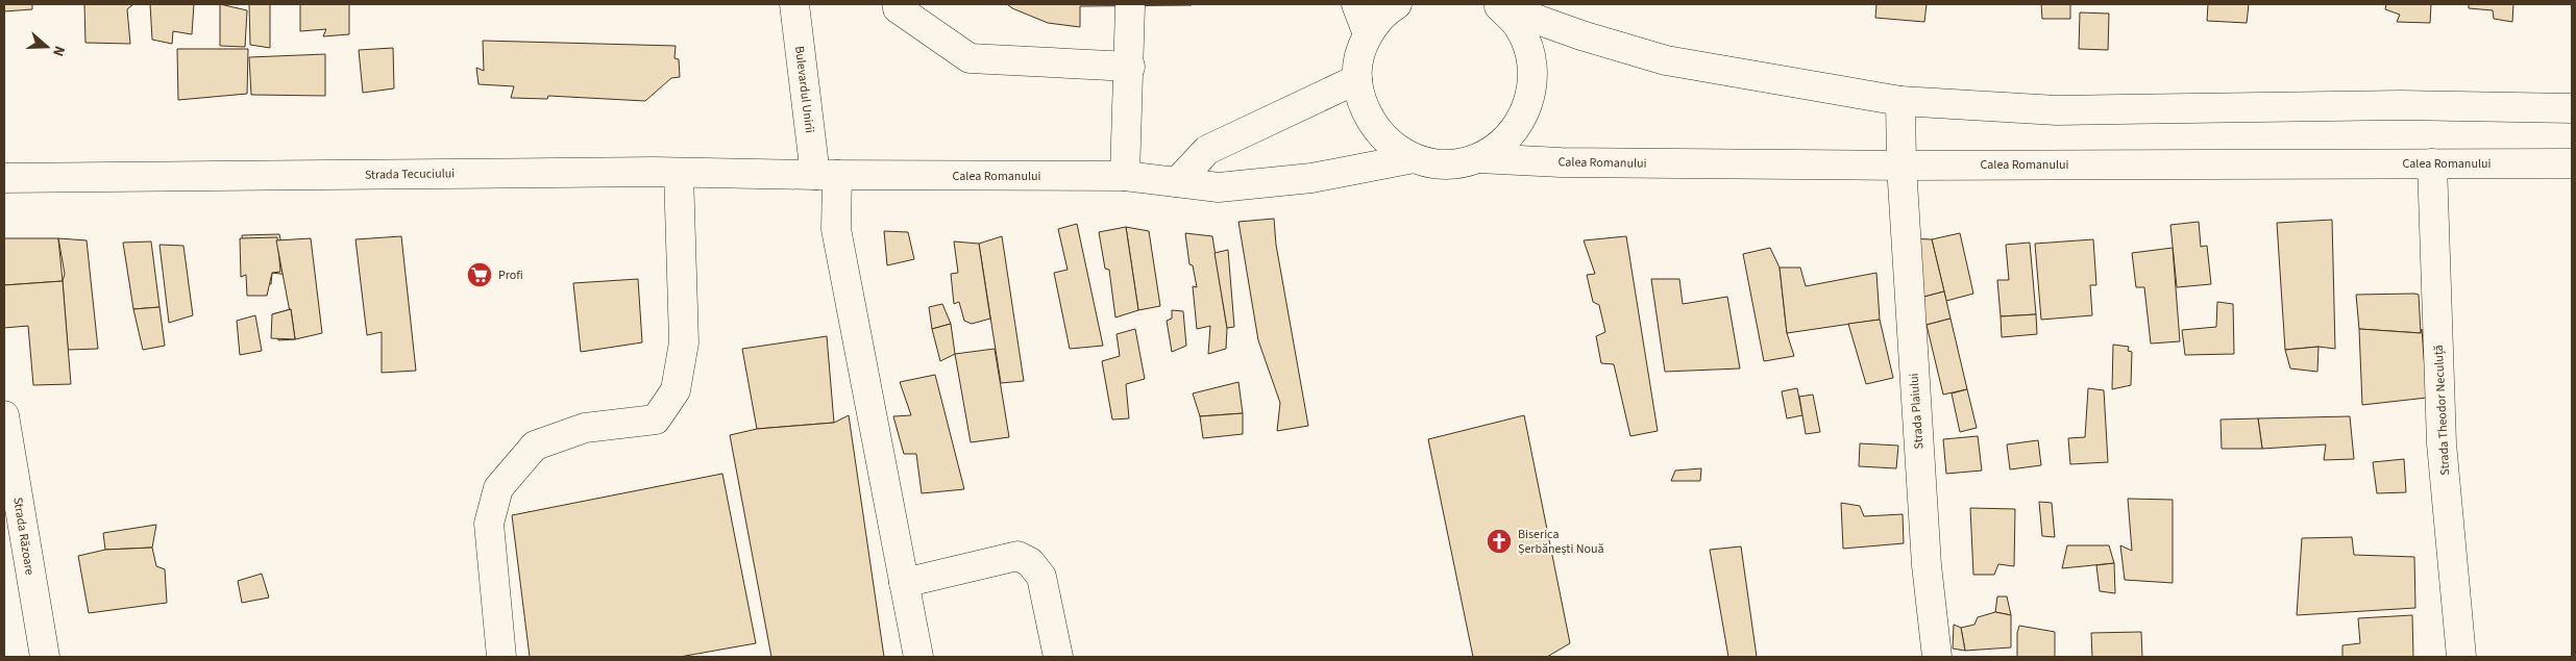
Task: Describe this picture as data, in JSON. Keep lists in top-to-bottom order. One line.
{"streets":{"main road":["Bulevardul Unirii","Calea Romanului","Strada Tecuciului","Strada Theodor Neculuță","Strada Plaiului","Strada Răzoare"]},"crossings":[["Bulevardul Unirii","Calea Romanului"],["Bulevardul Unirii","Strada Tecuciului"],["Calea Romanului","Strada Tecuciului"],["Calea Romanului","Strada Theodor Neculuță"],["Calea Romanului","Strada Plaiului"]],"places":{"supermarket":["Profi"],"church":["Biserica Șerbănești Nouă"]},"north":"right"}
